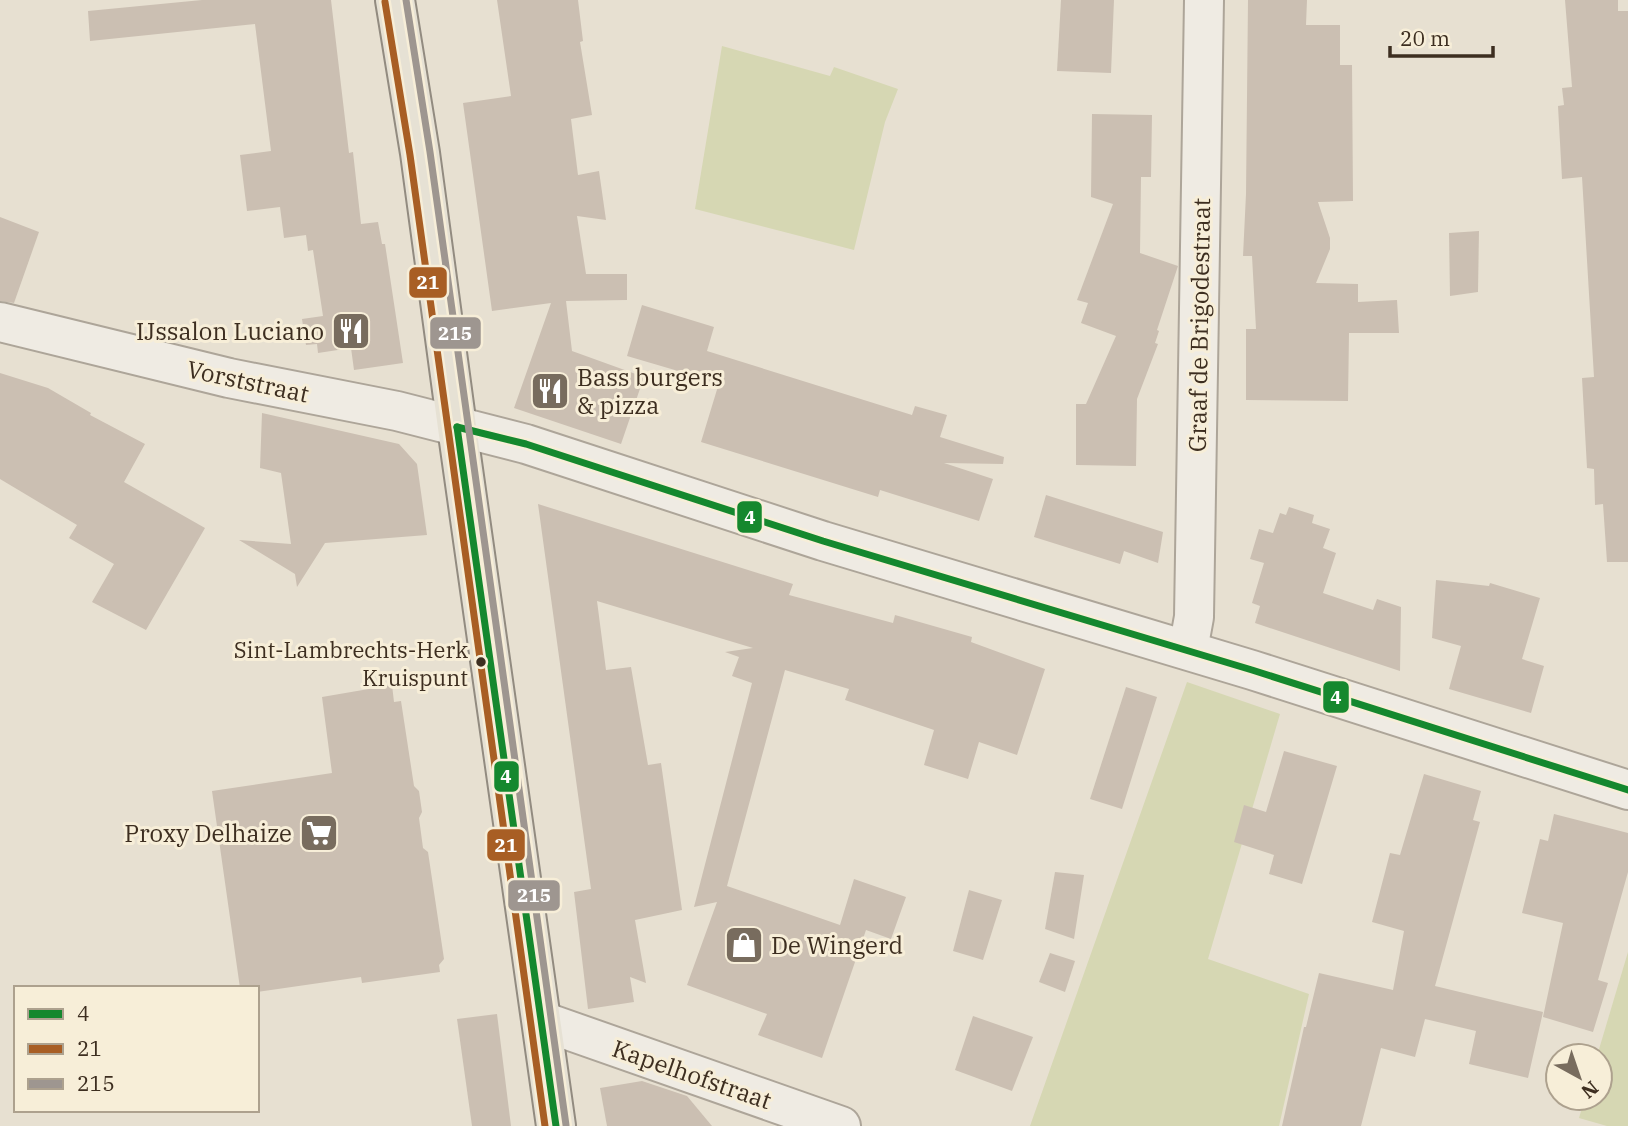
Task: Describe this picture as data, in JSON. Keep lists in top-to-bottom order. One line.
{"streets":{"street":["Graaf de Brigodestraat","Vorststraat","Kapelhofstraat"]},"crossings":[["Graaf de Brigodestraat","Vorststraat"]],"places":{"restaurant":["IJssalon Luciano","Bass burgers & pizza"],"other":["Sint-Lambrechts-Herk Kruispunt"],"supermarket":["Proxy Delhaize"],"shop":["De Wingerd"]},"lines":["transit line 215","transit line 21","transit line 4"],"legend":["4","21","215"],"scale_bar":"20 m","north":"bottom right"}
